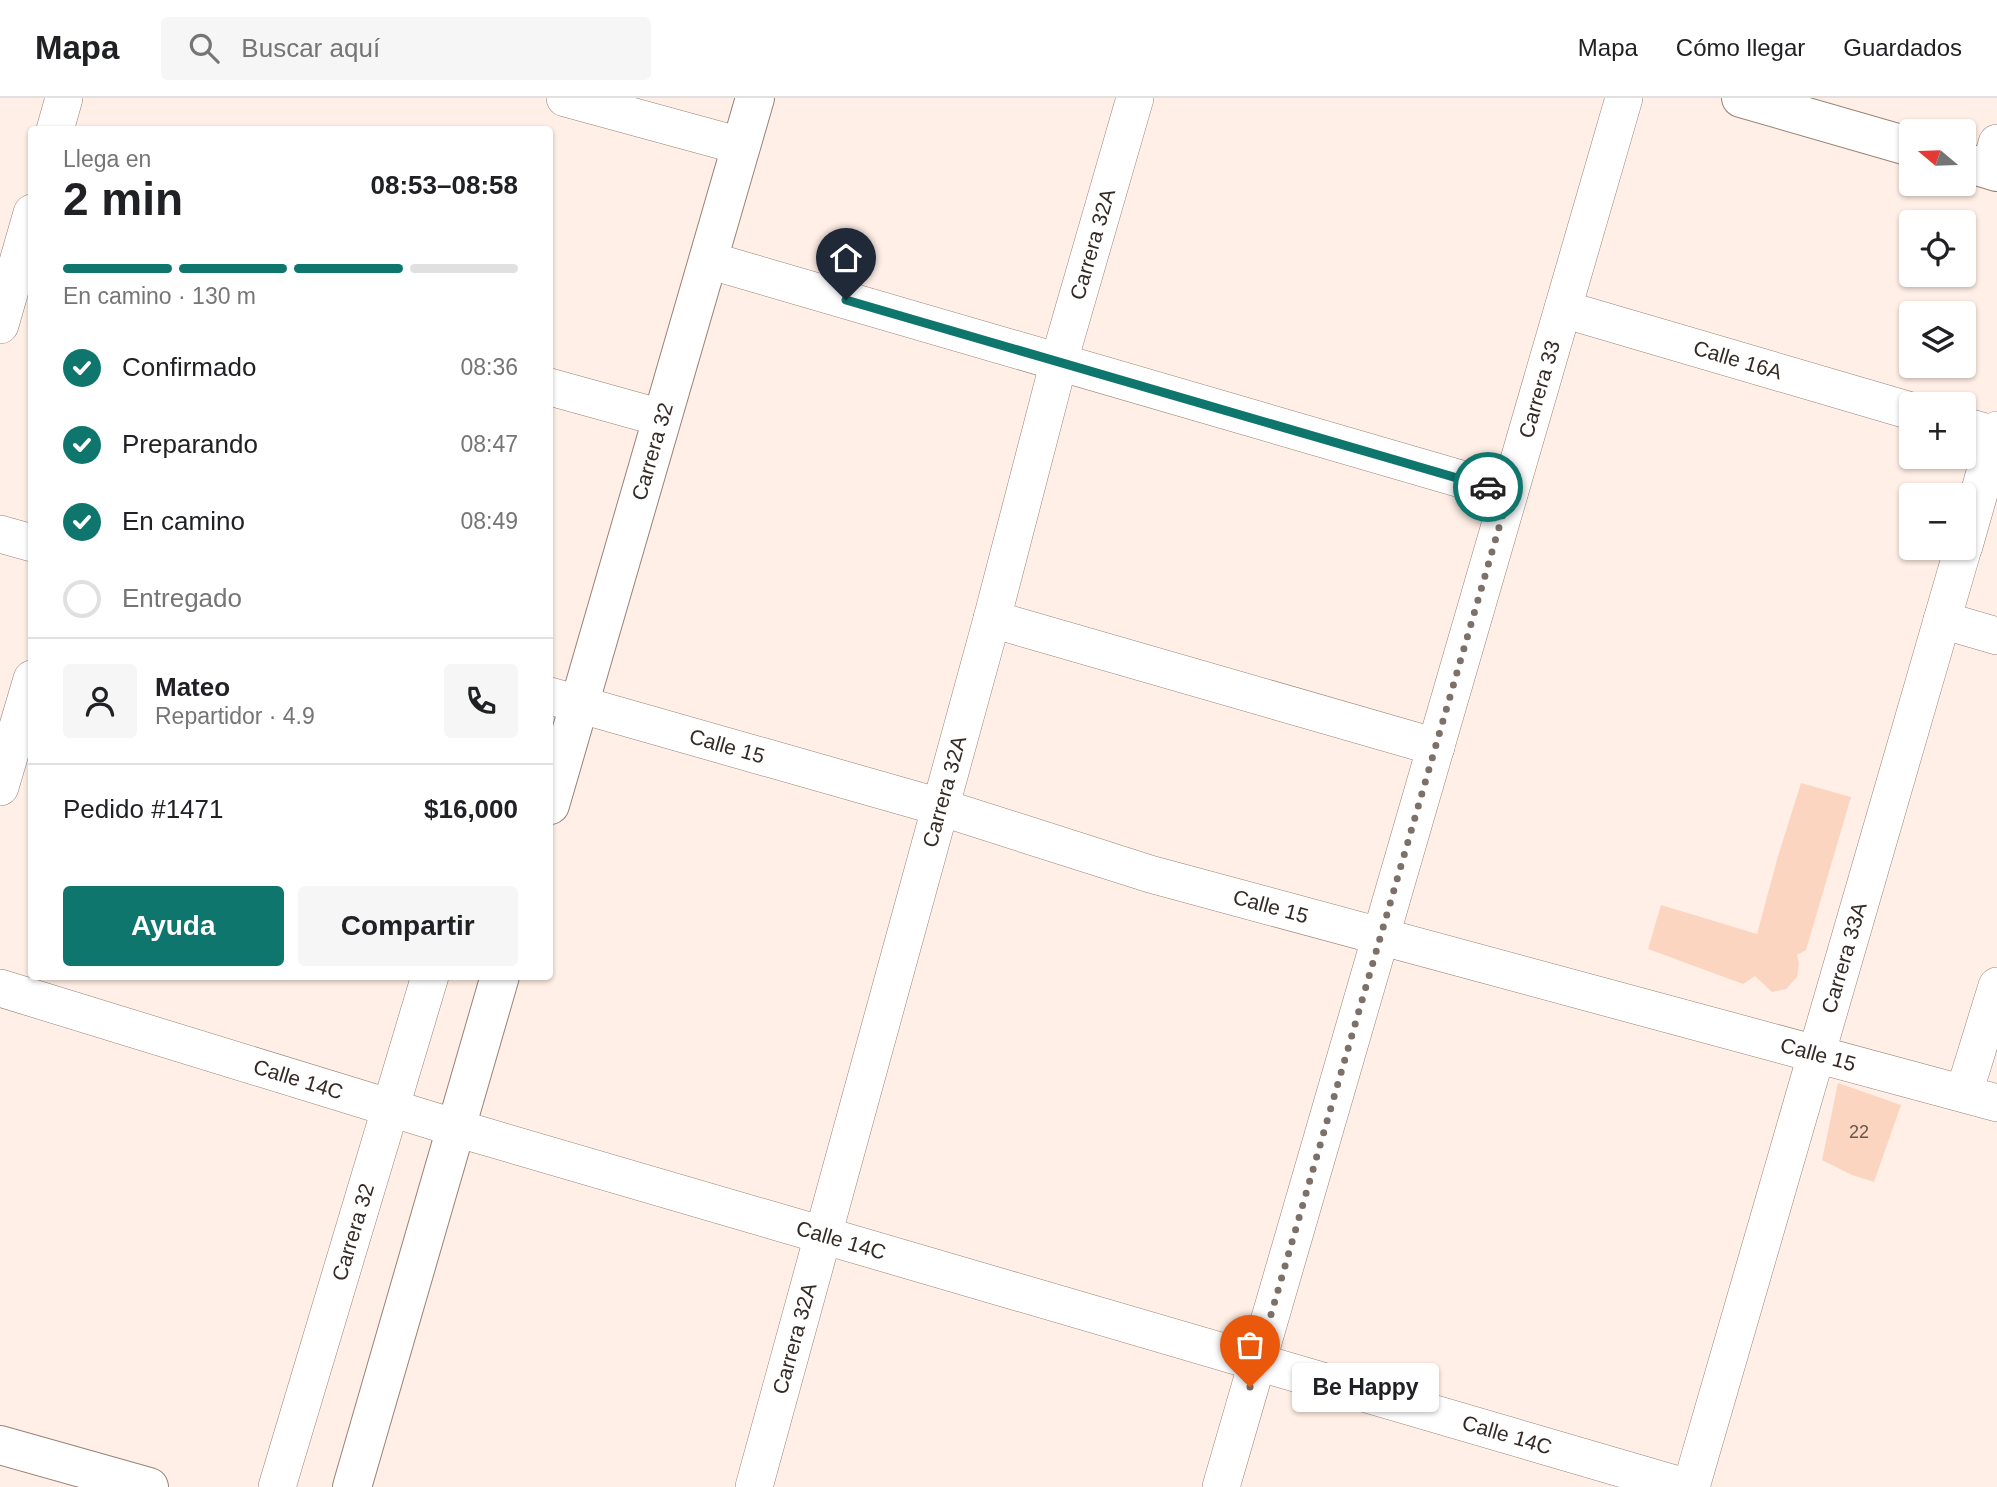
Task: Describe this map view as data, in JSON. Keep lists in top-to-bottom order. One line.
{"streets":{"street":["Carrera 32A","Calle 16A","Carrera 33","Carrera 32","Calle 15","Carrera 33A","Calle 14C"]},"crossings":[["Carrera 32A","Calle 15"],["Carrera 32A","Calle 14C"],["Calle 16A","Carrera 33"],["Carrera 33","Calle 15"],["Carrera 33","Calle 14C"],["Carrera 32","Calle 15"],["Carrera 32","Calle 14C"],["Calle 15","Carrera 33A"]],"places":["Be Happy"],"house_numbers":["22"],"north":"left","page":{"header":"Mapa","search":"Buscar aquí","nav":["Mapa","Cómo llegar","Guardados"],"map_buttons":["+","−"],"heading":["2 min","Llega en","08:53–08:58"],"panel":["Mateo","Repartidor · 4.9","Pedido #1471","$16,000"],"bar":"En camino · 130 m","list":[["Confirmado","08:36"],["Preparando","08:47"],["En camino","08:49"],"Entregado"],"buttons":["Ayuda","Compartir"],"bubble":"Be Happy"}}
